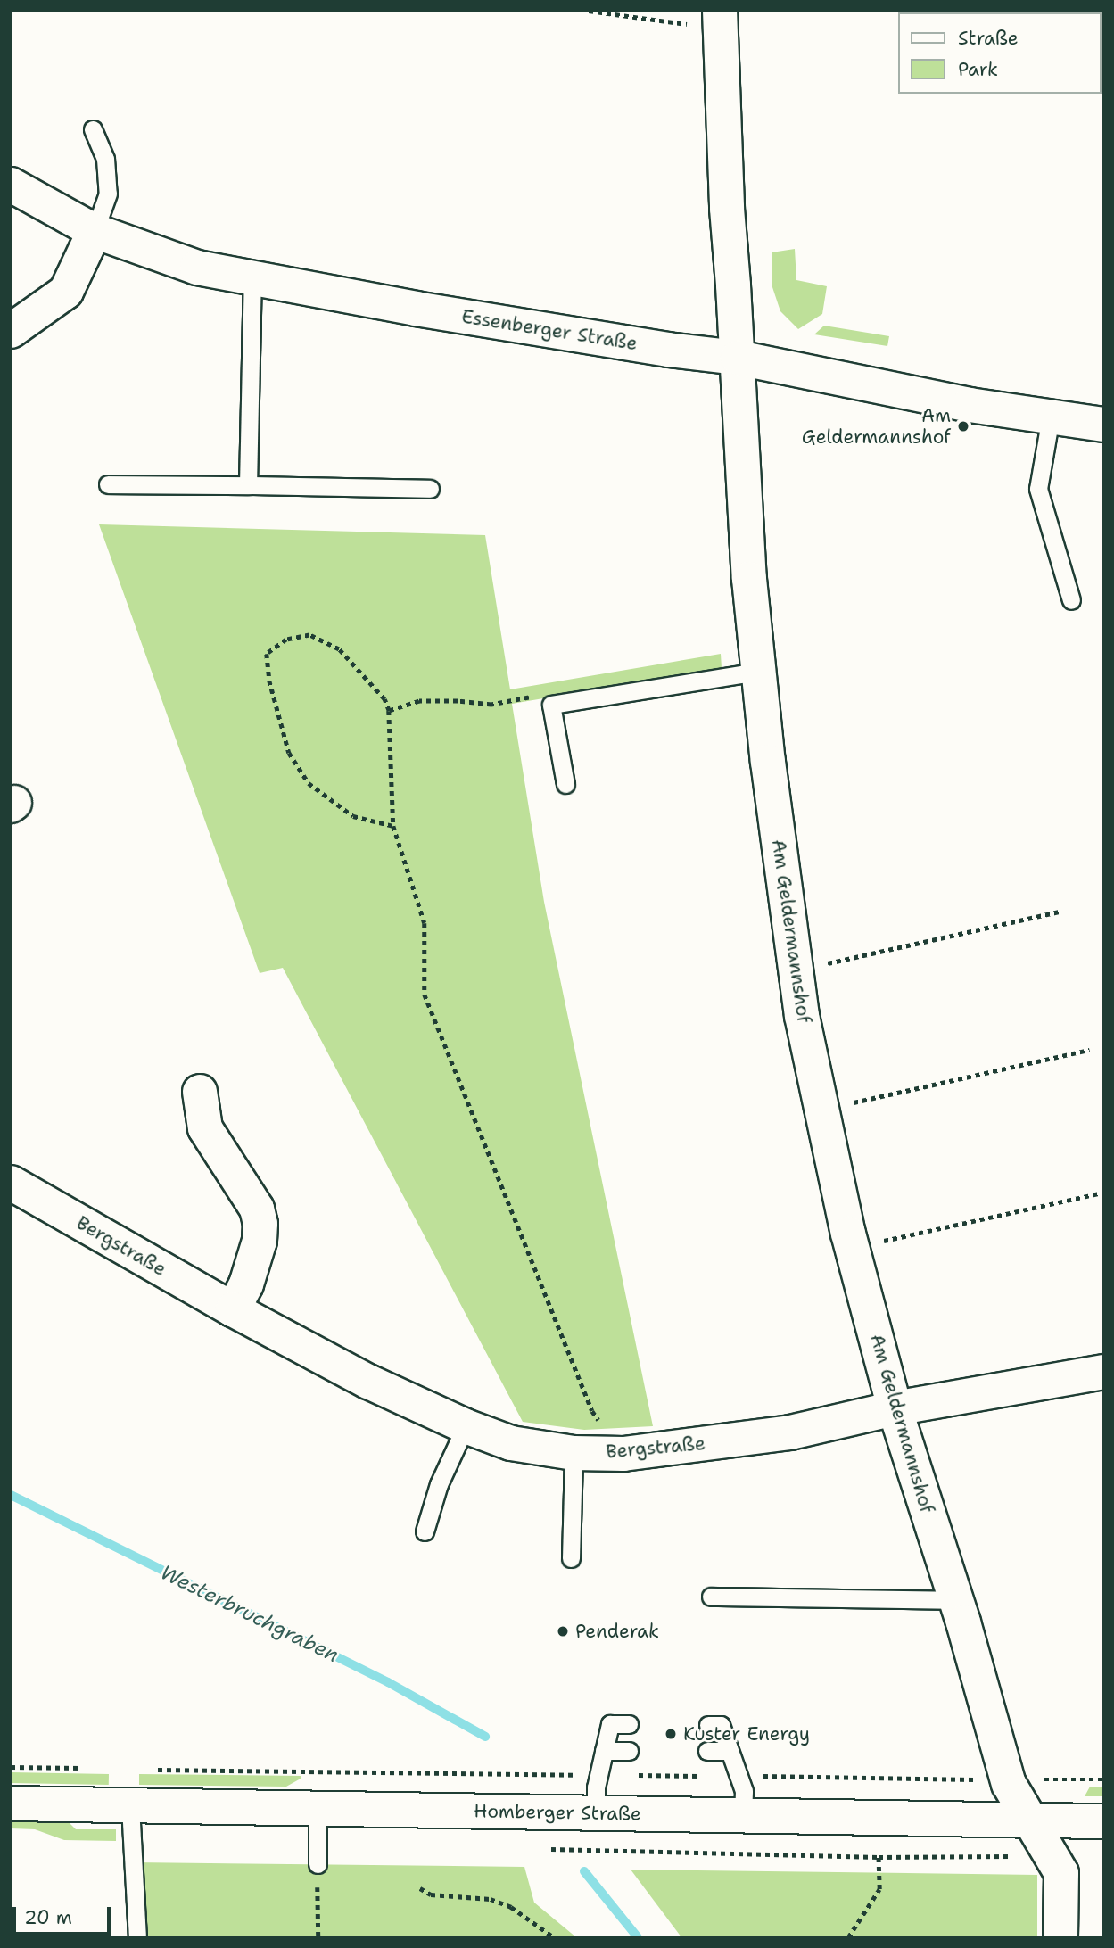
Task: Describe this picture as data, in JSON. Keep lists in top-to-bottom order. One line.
{"streets":{"street":["Essenberger Straße","Am Geldermannshof","Bergstraße","Homberger Straße"]},"crossings":[["Essenberger Straße","Am Geldermannshof"],["Am Geldermannshof","Bergstraße"],["Am Geldermannshof","Homberger Straße"]],"water":["Westerbruchgraben"],"places":["Am Geldermannshof","Penderak","Kuster Energy"],"legend":["Straße","Park"],"scale_bar":"20 m"}
